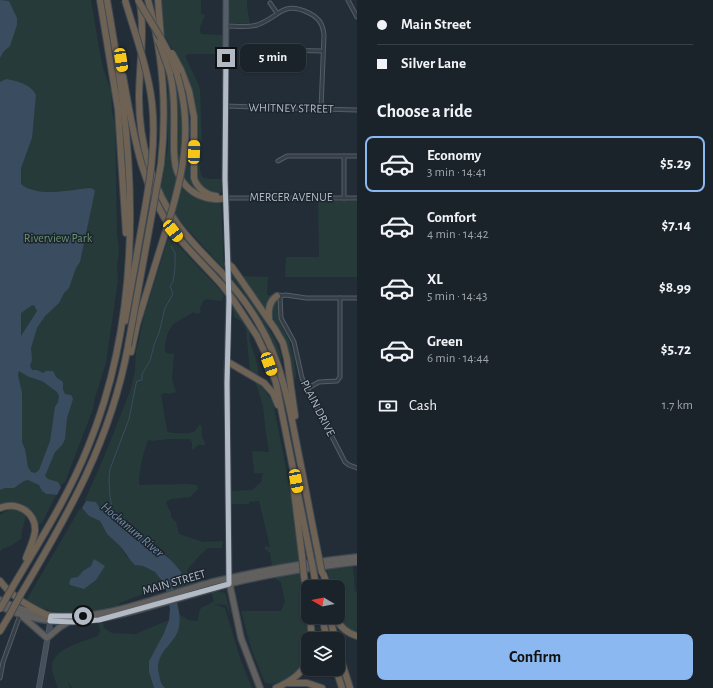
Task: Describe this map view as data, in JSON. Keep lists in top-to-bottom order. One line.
{"streets":{"highway":["MAIN STREET"],"street":["WHITNEY STREET","MERCER AVENUE","PLAIN DRIVE"]},"water":["Hockanum River"],"parks":["Riverview Park"],"north":"left","page":{"banner":["Main Street","Silver Lane"],"bubble":"5 min","heading":"Choose a ride","list":[{"name":"Economy","note":"3 min · 14:41","value":"$5.29"},{"name":"Comfort","note":"4 min · 14:42","value":"$7.14"},{"name":"XL","note":"5 min · 14:43","value":"$8.99"},{"name":"Green","note":"6 min · 14:44","value":"$5.72"}],"pay":["Cash","1.7 km"],"buttons":"Confirm"}}
